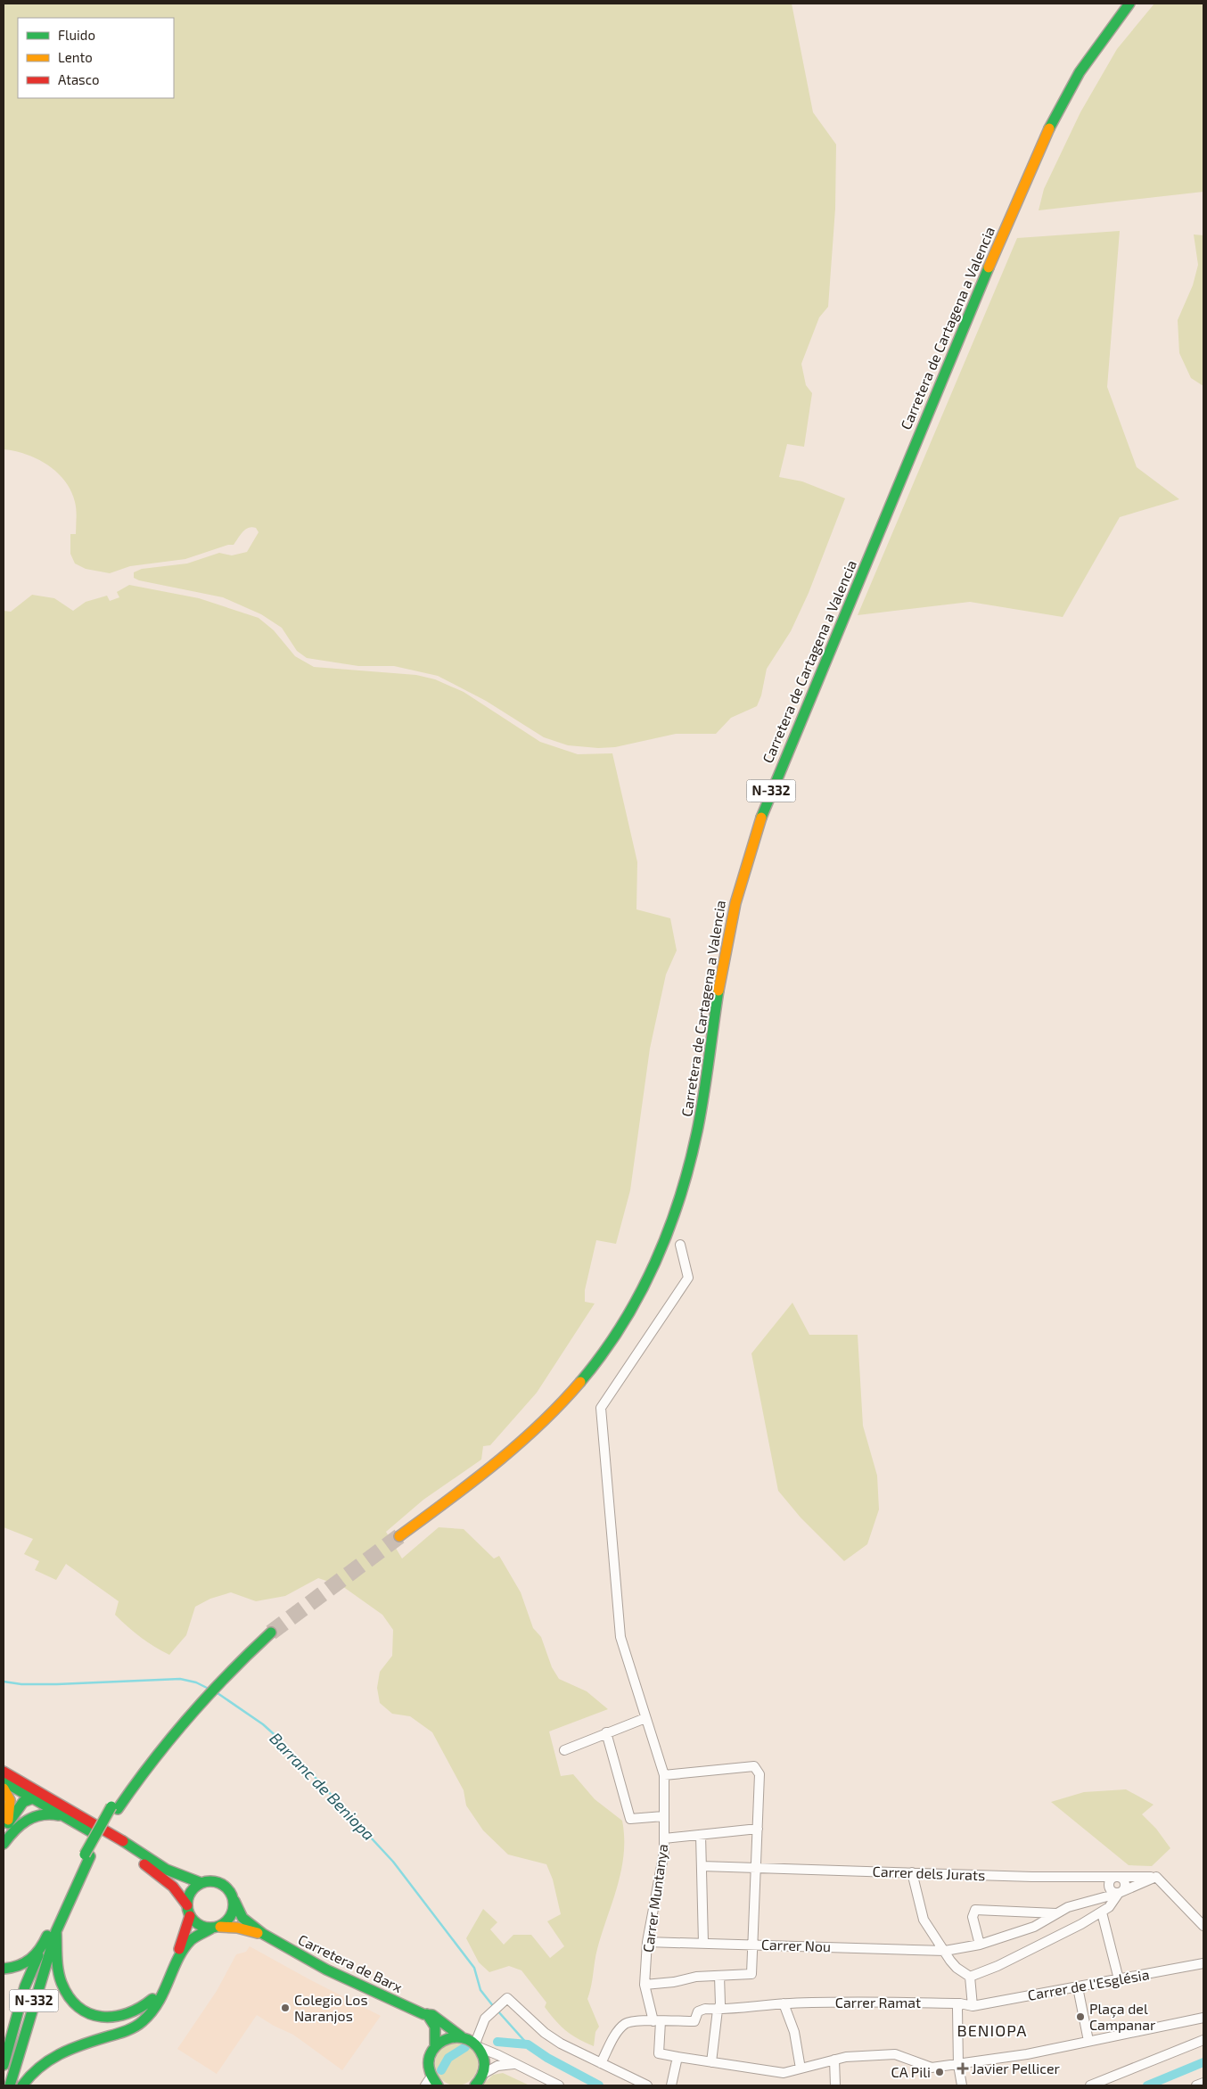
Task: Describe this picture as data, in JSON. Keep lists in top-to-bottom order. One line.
{"streets":{"main road":["Carretera de Cartagena a Valencia","N-332","Carretera de Barx"],"street":["Carrer dels Jurats","Carrer Muntanya","Carrer Nou","Carrer de l'Església","Carrer Ramat"]},"crossings":[["Carrer dels Jurats","Carrer Nou"],["Carrer Muntanya","Carrer Nou"],["Carrer Muntanya","Carrer Ramat"],["Carrer de l'Església","Carrer Ramat"]],"districts":["BENIOPA"],"water":["Barranc de Beniopa"],"places":{"other":["Colegio Los Naranjos","Plaça del Campanar","CA Pili"],"health":["Javier Pellicer"]},"legend":["Fluido","Lento","Atasco"]}
